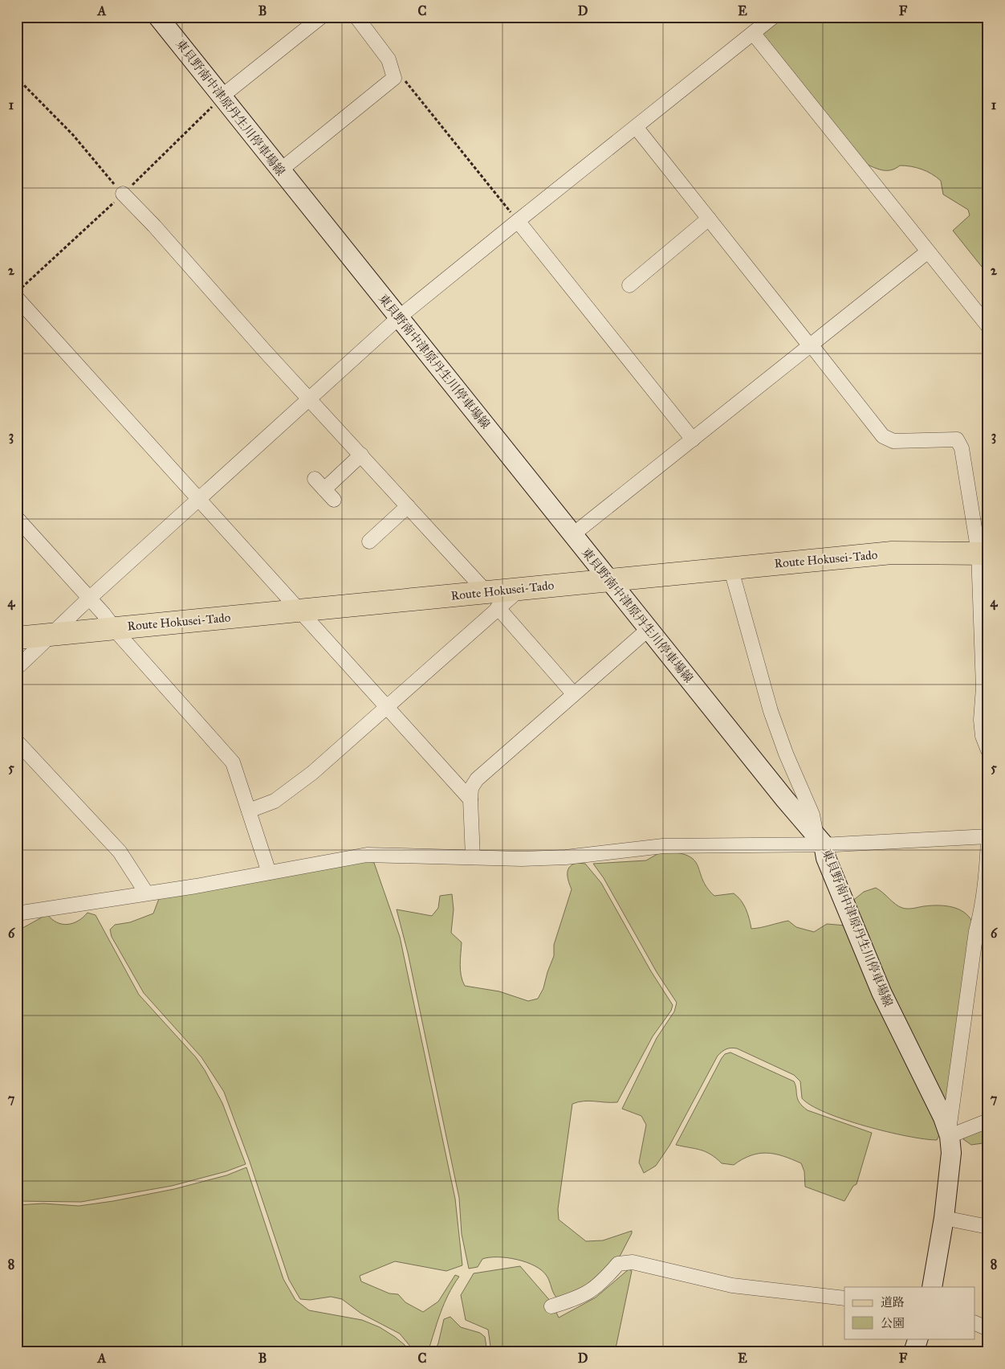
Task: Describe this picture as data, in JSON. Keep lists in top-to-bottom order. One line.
{"streets":{"main road":["東貝野南中津原丹生川停車場線","Route Hokusei-Tado"]},"crossings":[["東貝野南中津原丹生川停車場線","Route Hokusei-Tado"]],"legend":["道路","公園"],"grid":{"columns":["A","B","C","D","E","F"],"rows":["1","2","3","4","5","6","7","8"]}}
